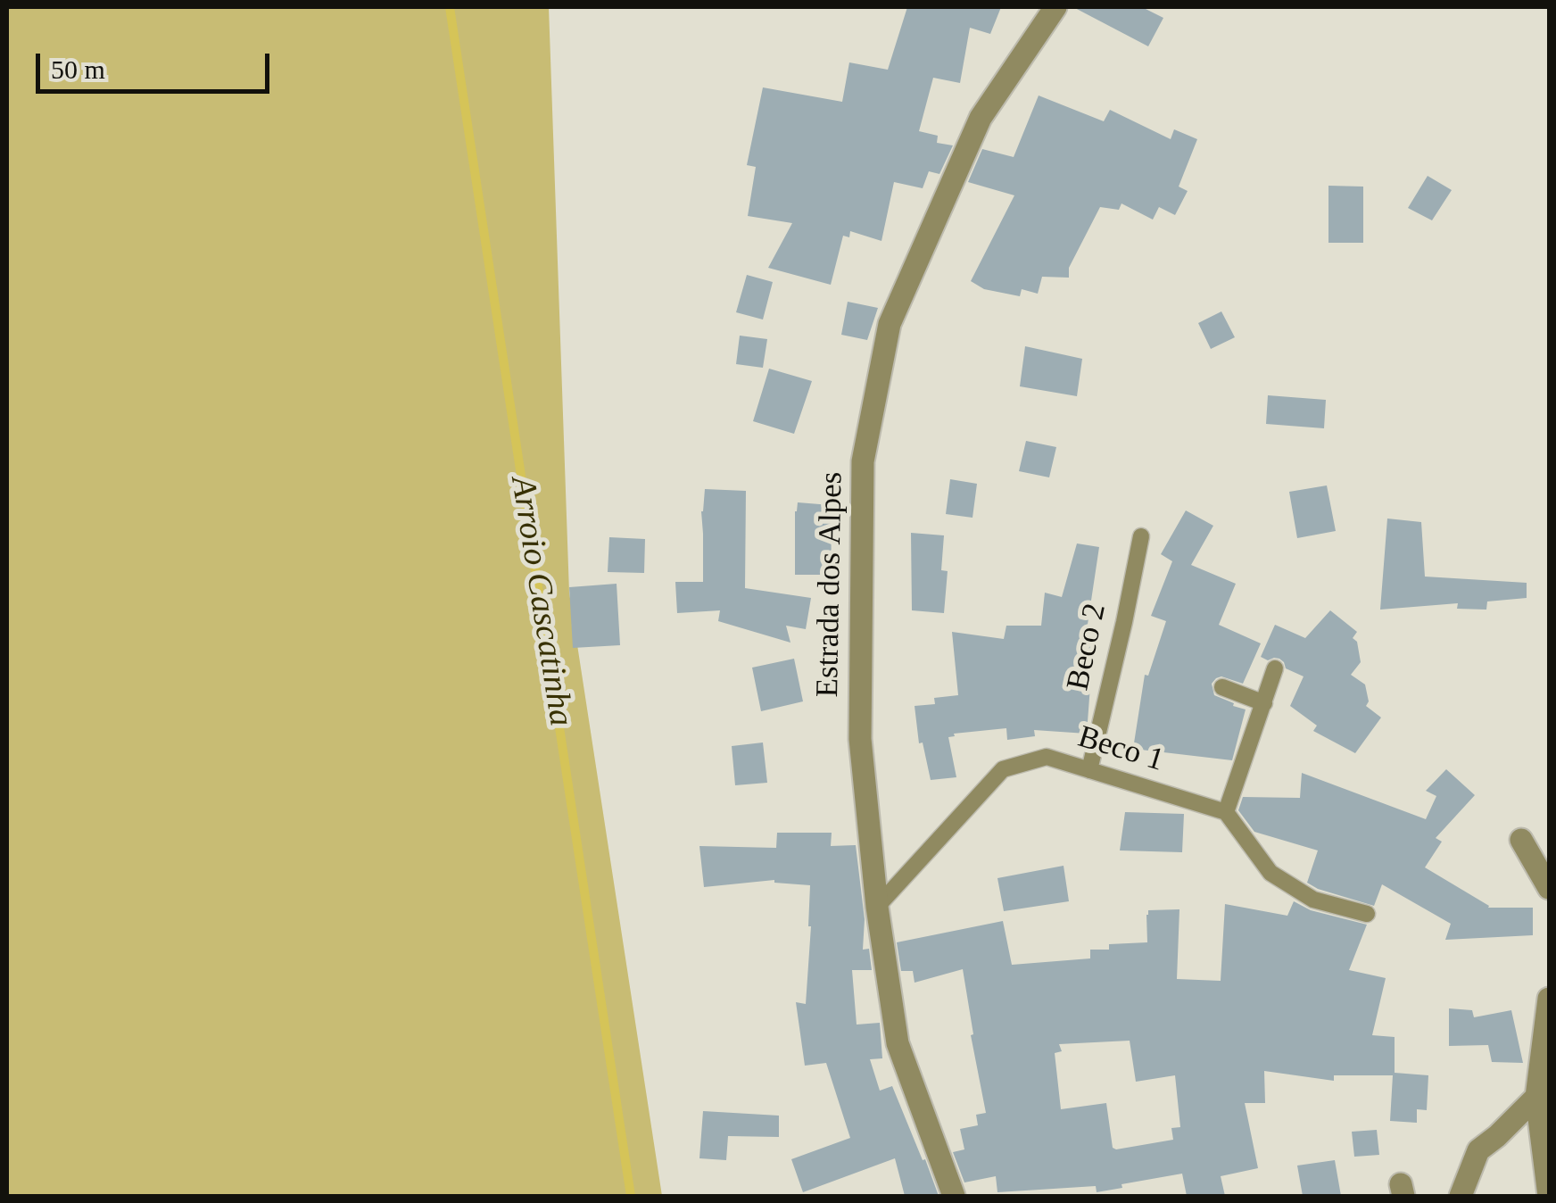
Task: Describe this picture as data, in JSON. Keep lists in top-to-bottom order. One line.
{"streets":{"street":["Estrada dos Alpes"],"lane":["Beco 2","Beco 1"]},"crossings":[["Estrada dos Alpes","Beco 1"],["Beco 2","Beco 1"]],"water":["Arroio Cascatinha"],"scale_bar":"50 m"}
